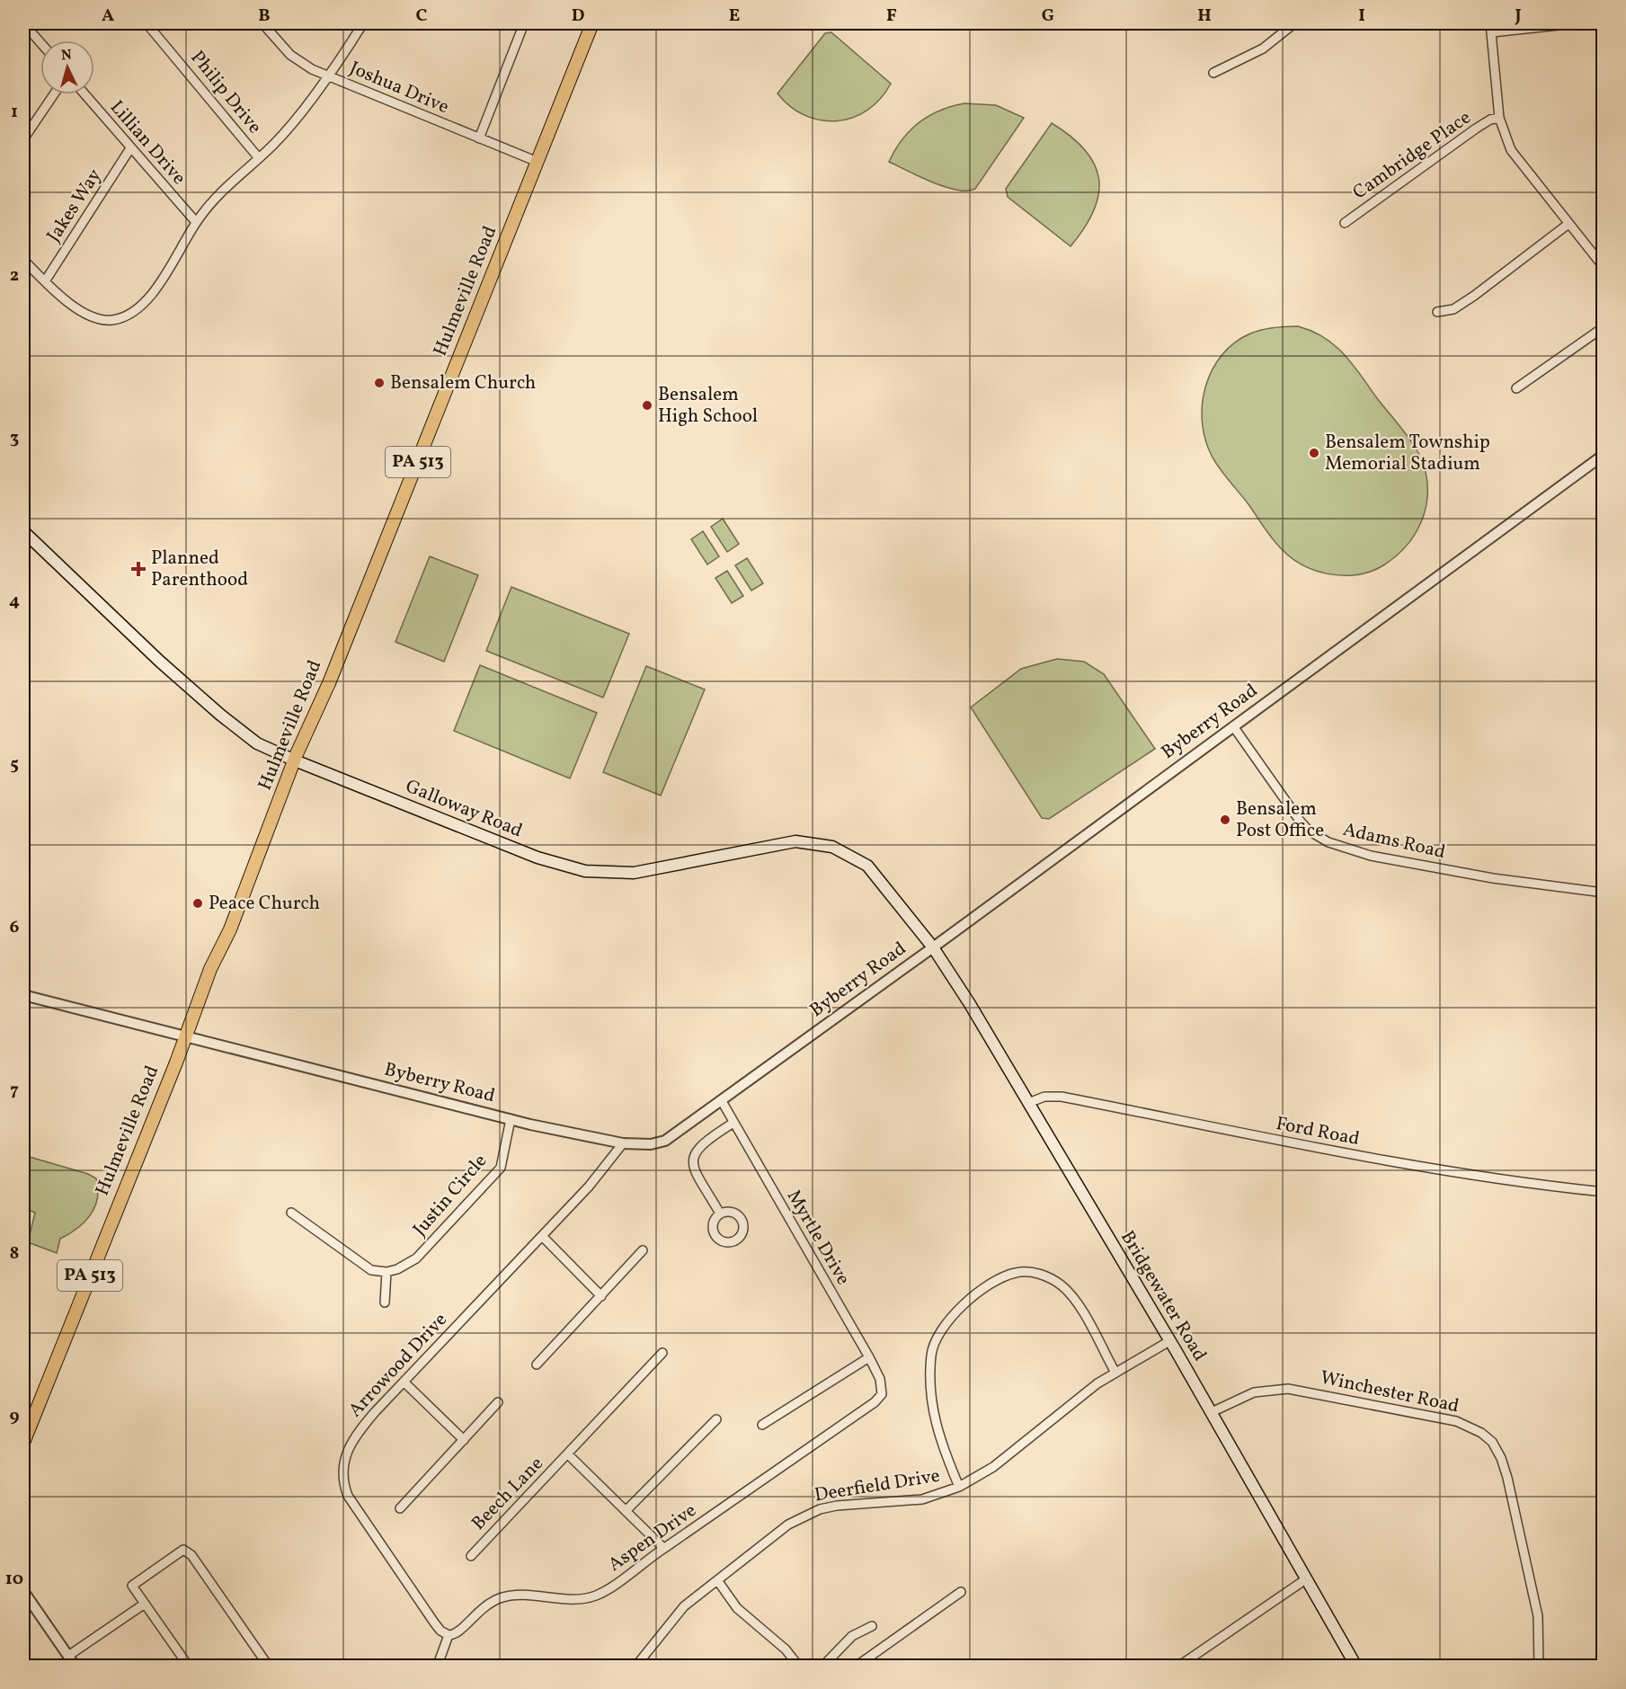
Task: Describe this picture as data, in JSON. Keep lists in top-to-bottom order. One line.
{"streets":{"main road":["Hulmeville Road","PA 513","Galloway Road","Bridgewater Road"],"street":["Joshua Drive","Philip Drive","Lillian Drive","Cambridge Place","Jakes Way","Byberry Road","Adams Road","Ford Road","Justin Circle","Myrtle Drive","Arrowood Drive","Winchester Road","Deerfield Drive","Beech Lane","Aspen Drive"]},"crossings":[["Joshua Drive","Hulmeville Road"],["Lillian Drive","Jakes Way"],["Hulmeville Road","Byberry Road"],["Hulmeville Road","Galloway Road"],["Byberry Road","Galloway Road"],["Byberry Road","Adams Road"],["Byberry Road","Justin Circle"],["Byberry Road","Myrtle Drive"],["Byberry Road","Bridgewater Road"],["Byberry Road","Arrowood Drive"],["Galloway Road","Bridgewater Road"],["Ford Road","Bridgewater Road"],["Myrtle Drive","Aspen Drive"],["Bridgewater Road","Winchester Road"],["Bridgewater Road","Deerfield Drive"],["Arrowood Drive","Aspen Drive"],["Beech Lane","Aspen Drive"]],"places":{"other":["Bensalem Church","Bensalem High School","Bensalem Township Memorial Stadium","Bensalem Post Office","Peace Church"],"health":["Planned Parenthood"]},"north":"top","grid":{"columns":["A","B","C","D","E","F","G","H","I","J"],"rows":["1","2","3","4","5","6","7","8","9","10"]}}
